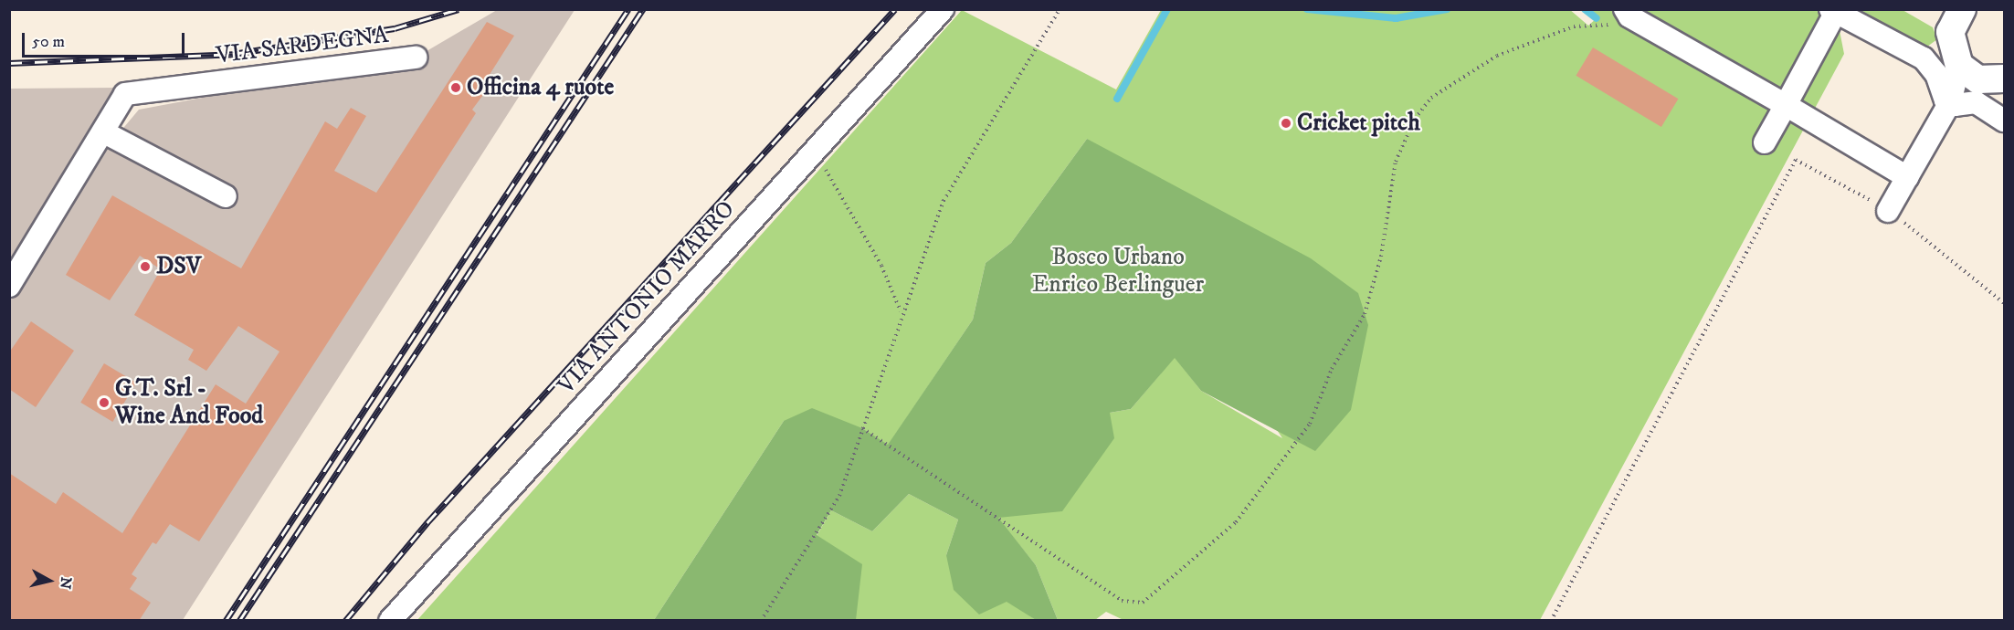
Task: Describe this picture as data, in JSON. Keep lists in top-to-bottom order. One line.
{"streets":{"street":["VIA SARDEGNA","VIA ANTONIO MARRO"]},"parks":["Bosco Urbano Enrico Berlinguer"],"places":["Officina 4 ruote","Cricket pitch","DSV","G.T. Srl - Wine And Food"],"scale_bar":"50 m","north":"right"}
